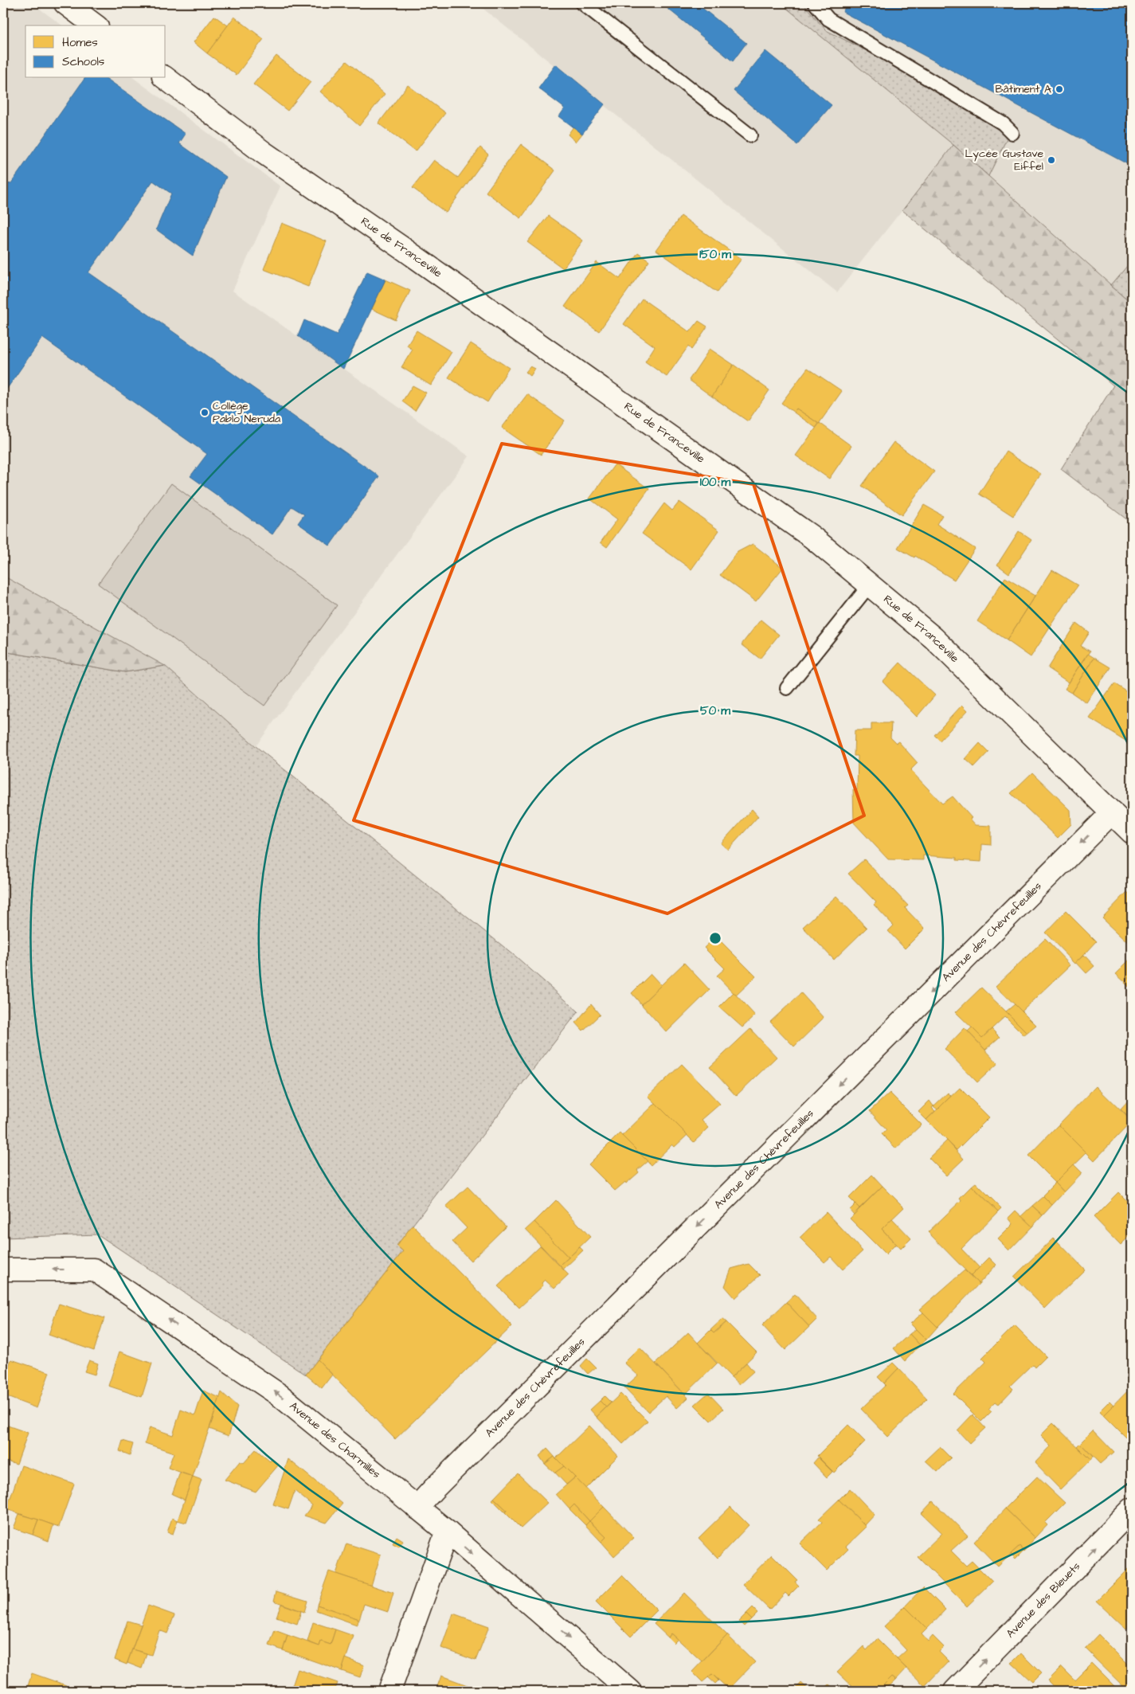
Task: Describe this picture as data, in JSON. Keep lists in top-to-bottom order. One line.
{"streets":{"street":["Rue de Franceville","Avenue des Chèvrefeuilles","Avenue des Charmilles","Avenue des Bleuets"]},"crossings":[["Rue de Franceville","Avenue des Chèvrefeuilles"],["Avenue des Chèvrefeuilles","Avenue des Charmilles"]],"one_way":["Avenue des Chèvrefeuilles","Avenue des Bleuets"],"places":["Bâtiment A","Lycée Gustave Eiffel","Collège Pablo Neruda"],"legend":["Homes","Schools"],"rings":["150 m","100 m","50 m"]}
